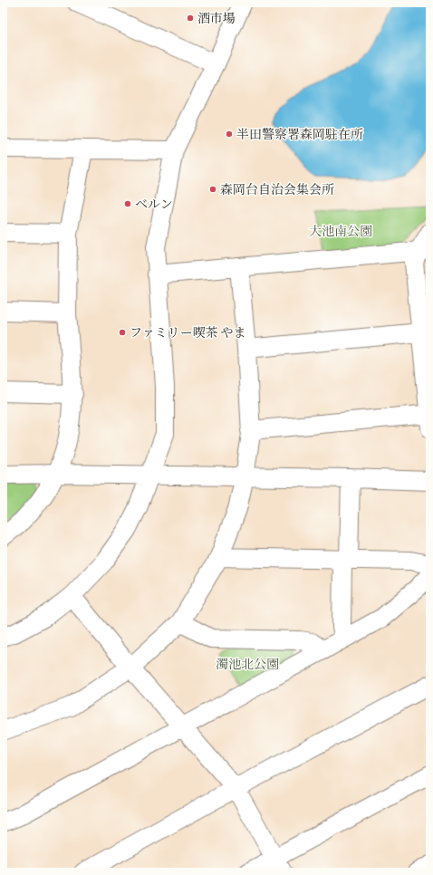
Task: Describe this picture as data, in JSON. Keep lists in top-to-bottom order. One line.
{"parks":["大池南公園","濁池北公園"],"places":["酒市場","半田警察署森岡駐在所","森岡台自治会集会所","ベルン","ファミリー喫茶 やま"]}
